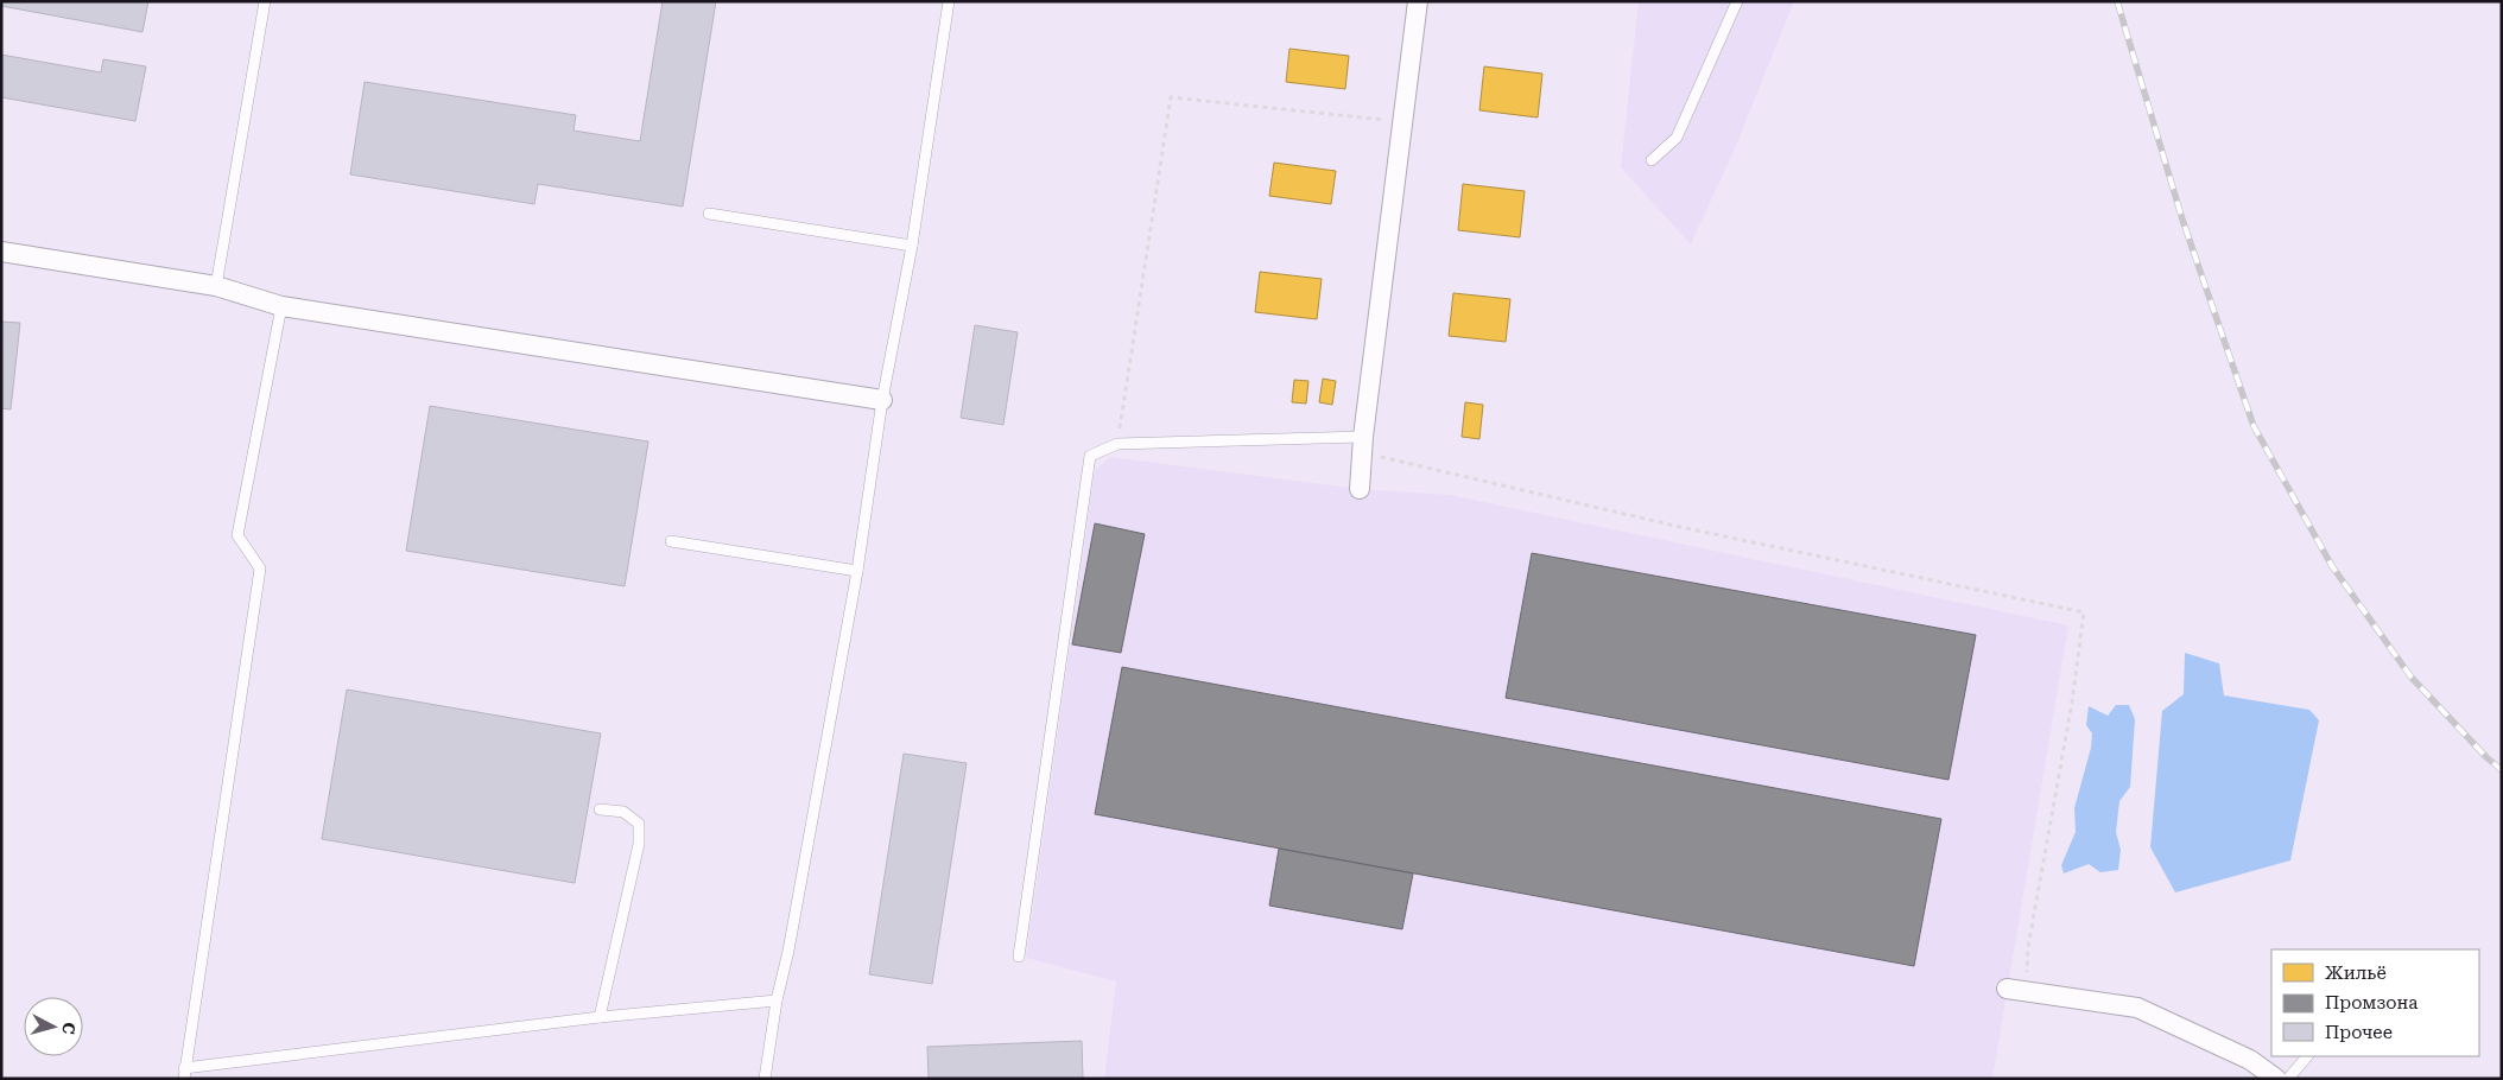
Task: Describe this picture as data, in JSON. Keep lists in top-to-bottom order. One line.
{"legend":["Жильё","Промзона","Прочее"],"north":"right"}
